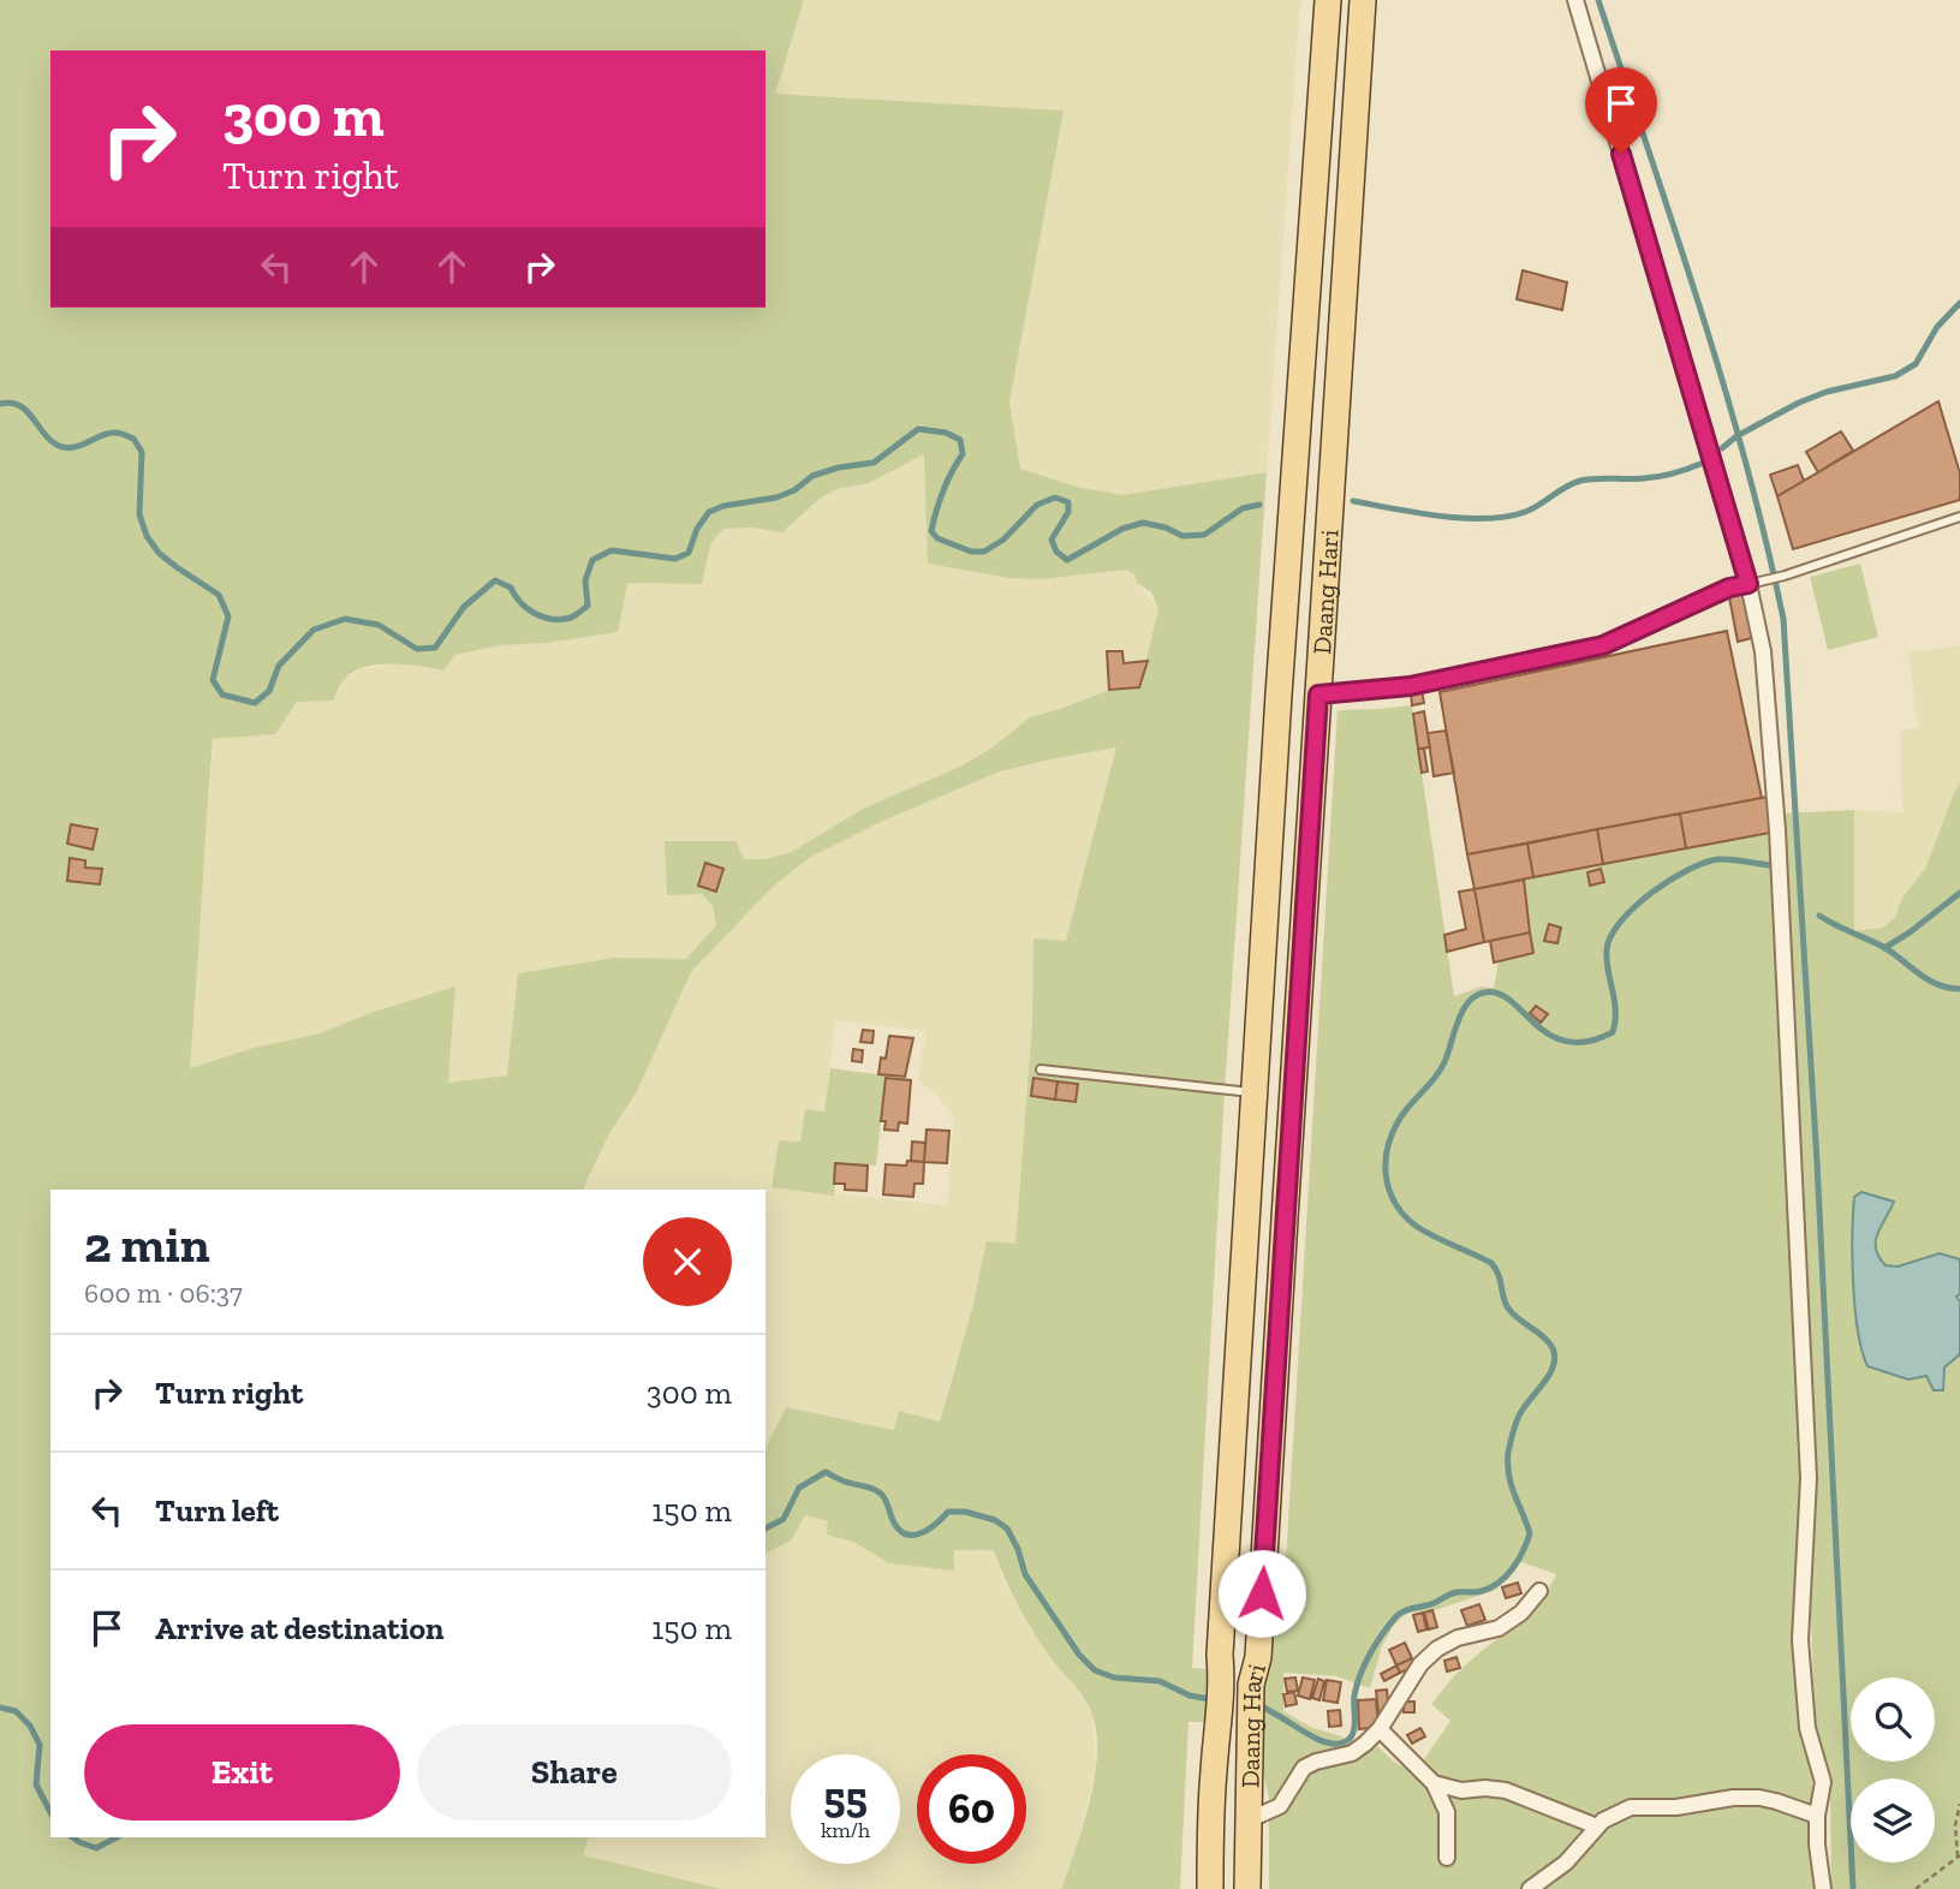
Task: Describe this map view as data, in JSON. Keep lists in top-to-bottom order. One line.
{"streets":{"main road":["Daang Hari"]},"page":{"turn":["300 m","Turn right"],"heading":["2 min","600 m · 06:37"],"list":[{"name":"Turn right","value":"300 m"},{"name":"Turn left","value":"150 m"},{"name":"Arrive at destination","value":"150 m"}],"buttons":["Exit","Share"],"speed":"55 km/h","limit":"60"}}
